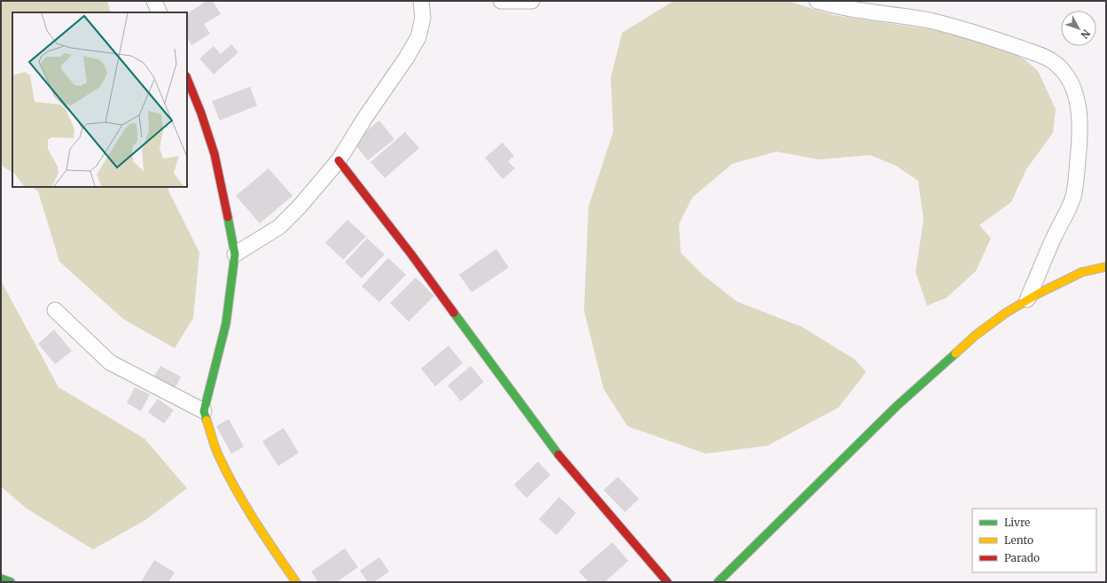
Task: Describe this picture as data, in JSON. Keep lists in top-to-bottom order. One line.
{"legend":["Livre","Lento","Parado"],"north":"bottom right"}
